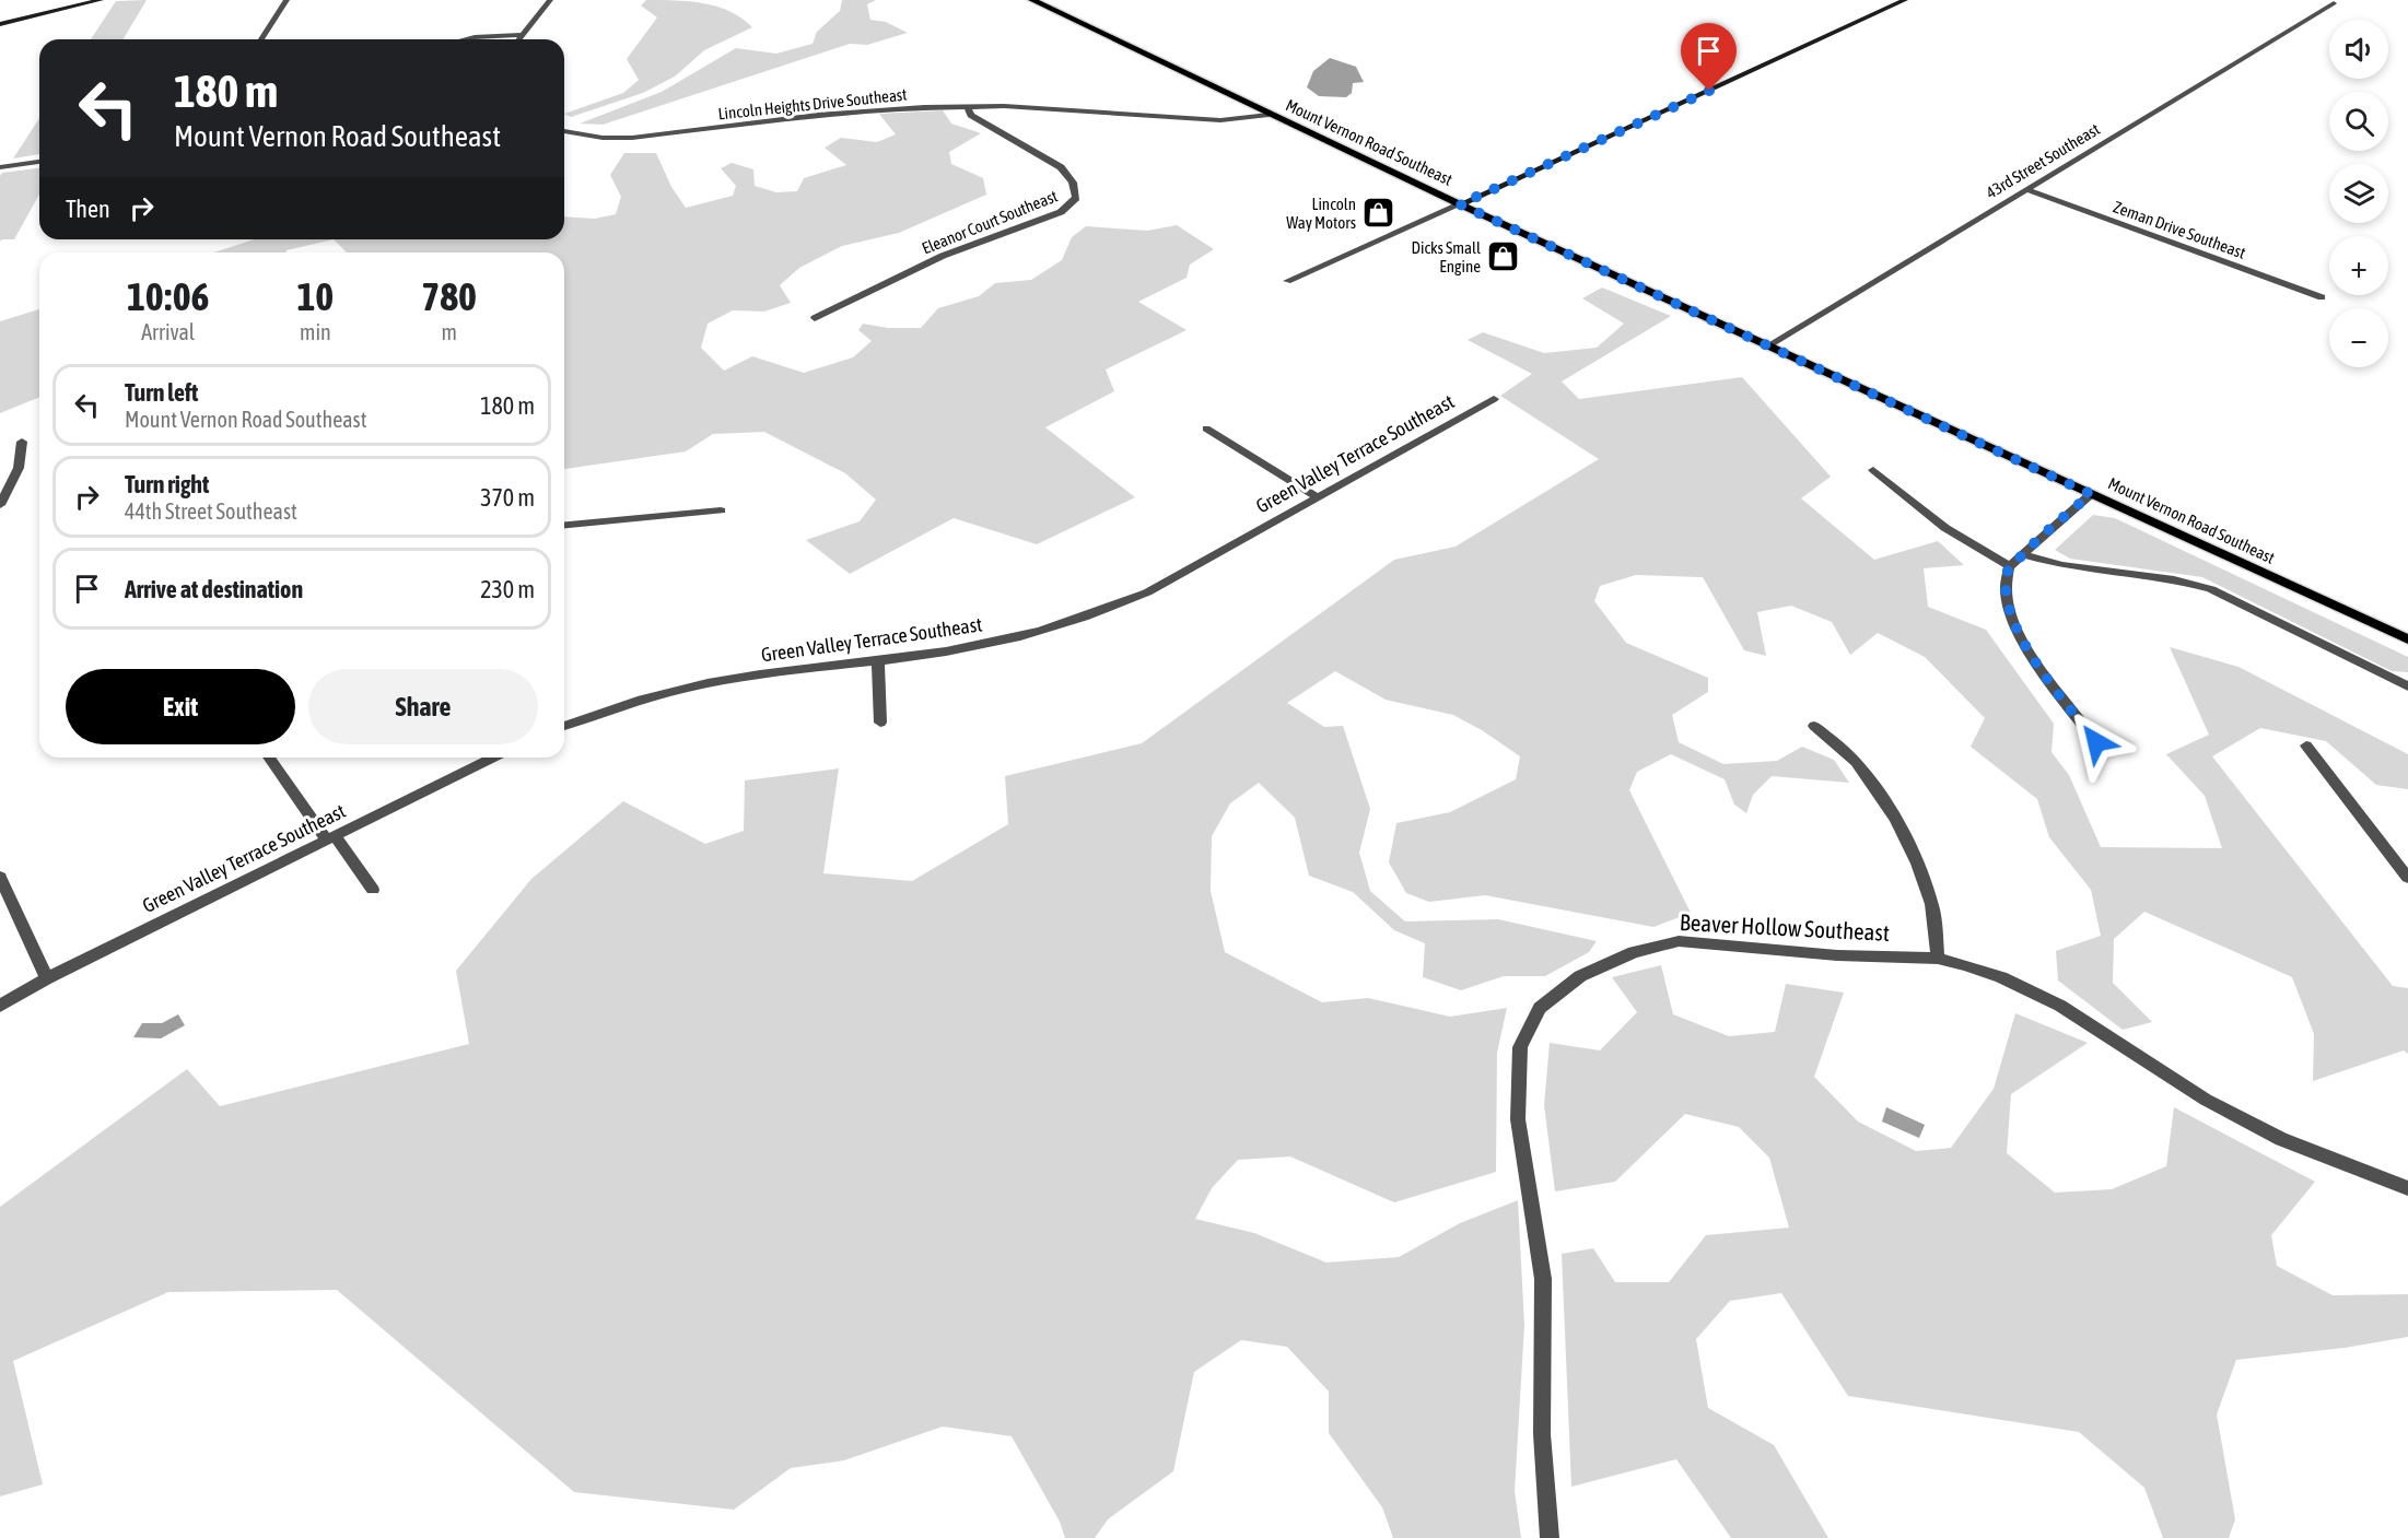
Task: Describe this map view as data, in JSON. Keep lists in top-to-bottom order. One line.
{"streets":{"main road":["Mount Vernon Road Southeast"],"street":["Lincoln Heights Drive Southeast","43rd Street Southeast","Eleanor Court Southeast","Zeman Drive Southeast","Green Valley Terrace Southeast","Beaver Hollow Southeast"]},"crossings":[["Lincoln Heights Drive Southeast","Mount Vernon Road Southeast"],["Lincoln Heights Drive Southeast","Eleanor Court Southeast"],["Mount Vernon Road Southeast","43rd Street Southeast"],["43rd Street Southeast","Zeman Drive Southeast"]],"places":{"shop":["Lincoln Way Motors","Dicks Small Engine"]},"page":{"map_buttons":["+","−"],"turn":["180 m","Mount Vernon Road Southeast"],"then":"Then","eta":["10:06","Arrival","10","min","780","m"],"list":[{"name":"Turn left","note":"Mount Vernon Road Southeast","value":"180 m"},{"name":"Turn right","note":"44th Street Southeast","value":"370 m"},{"name":"Arrive at destination","value":"230 m"}],"buttons":["Exit","Share"]}}
